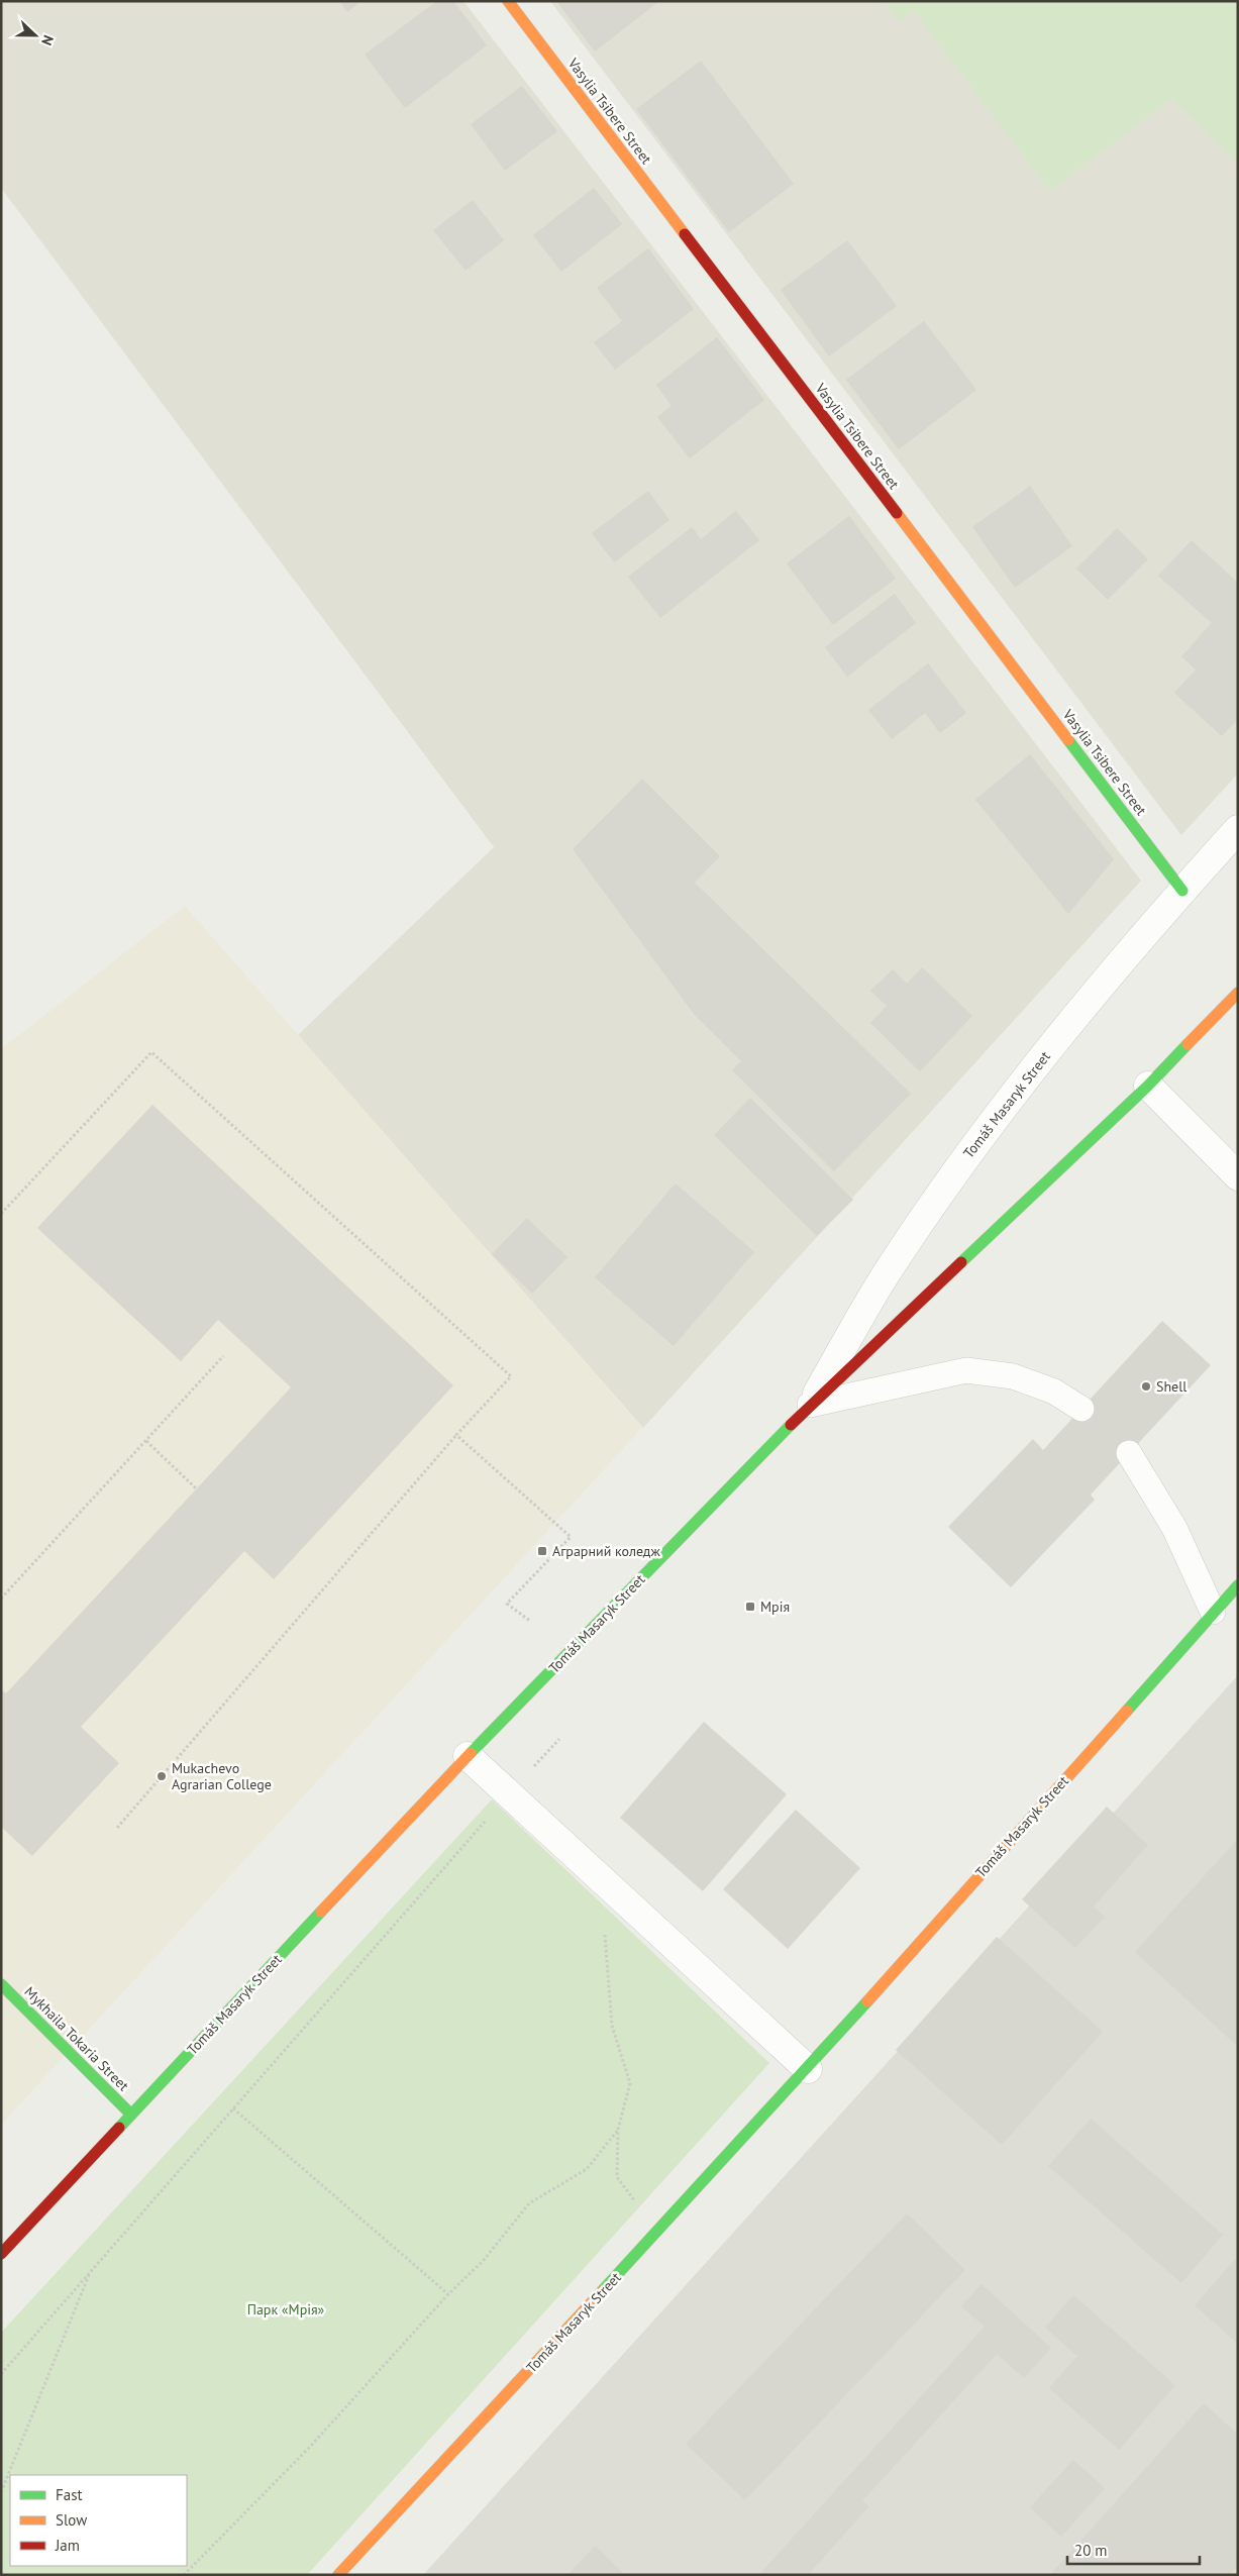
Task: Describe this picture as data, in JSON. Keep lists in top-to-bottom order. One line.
{"streets":{"street":["Vasylia Tsibere Street","Tomáš Masaryk Street","Mykhaila Tokaria Street"]},"crossings":[["Vasylia Tsibere Street","Tomáš Masaryk Street"],["Tomáš Masaryk Street","Mykhaila Tokaria Street"]],"parks":["Парк «Мрія»"],"places":{"other":["Shell","Mukachevo Agrarian College"],"transit":["Аграрний коледж","Мрія"]},"legend":["Fast","Slow","Jam"],"scale_bar":"20 m","north":"right"}
